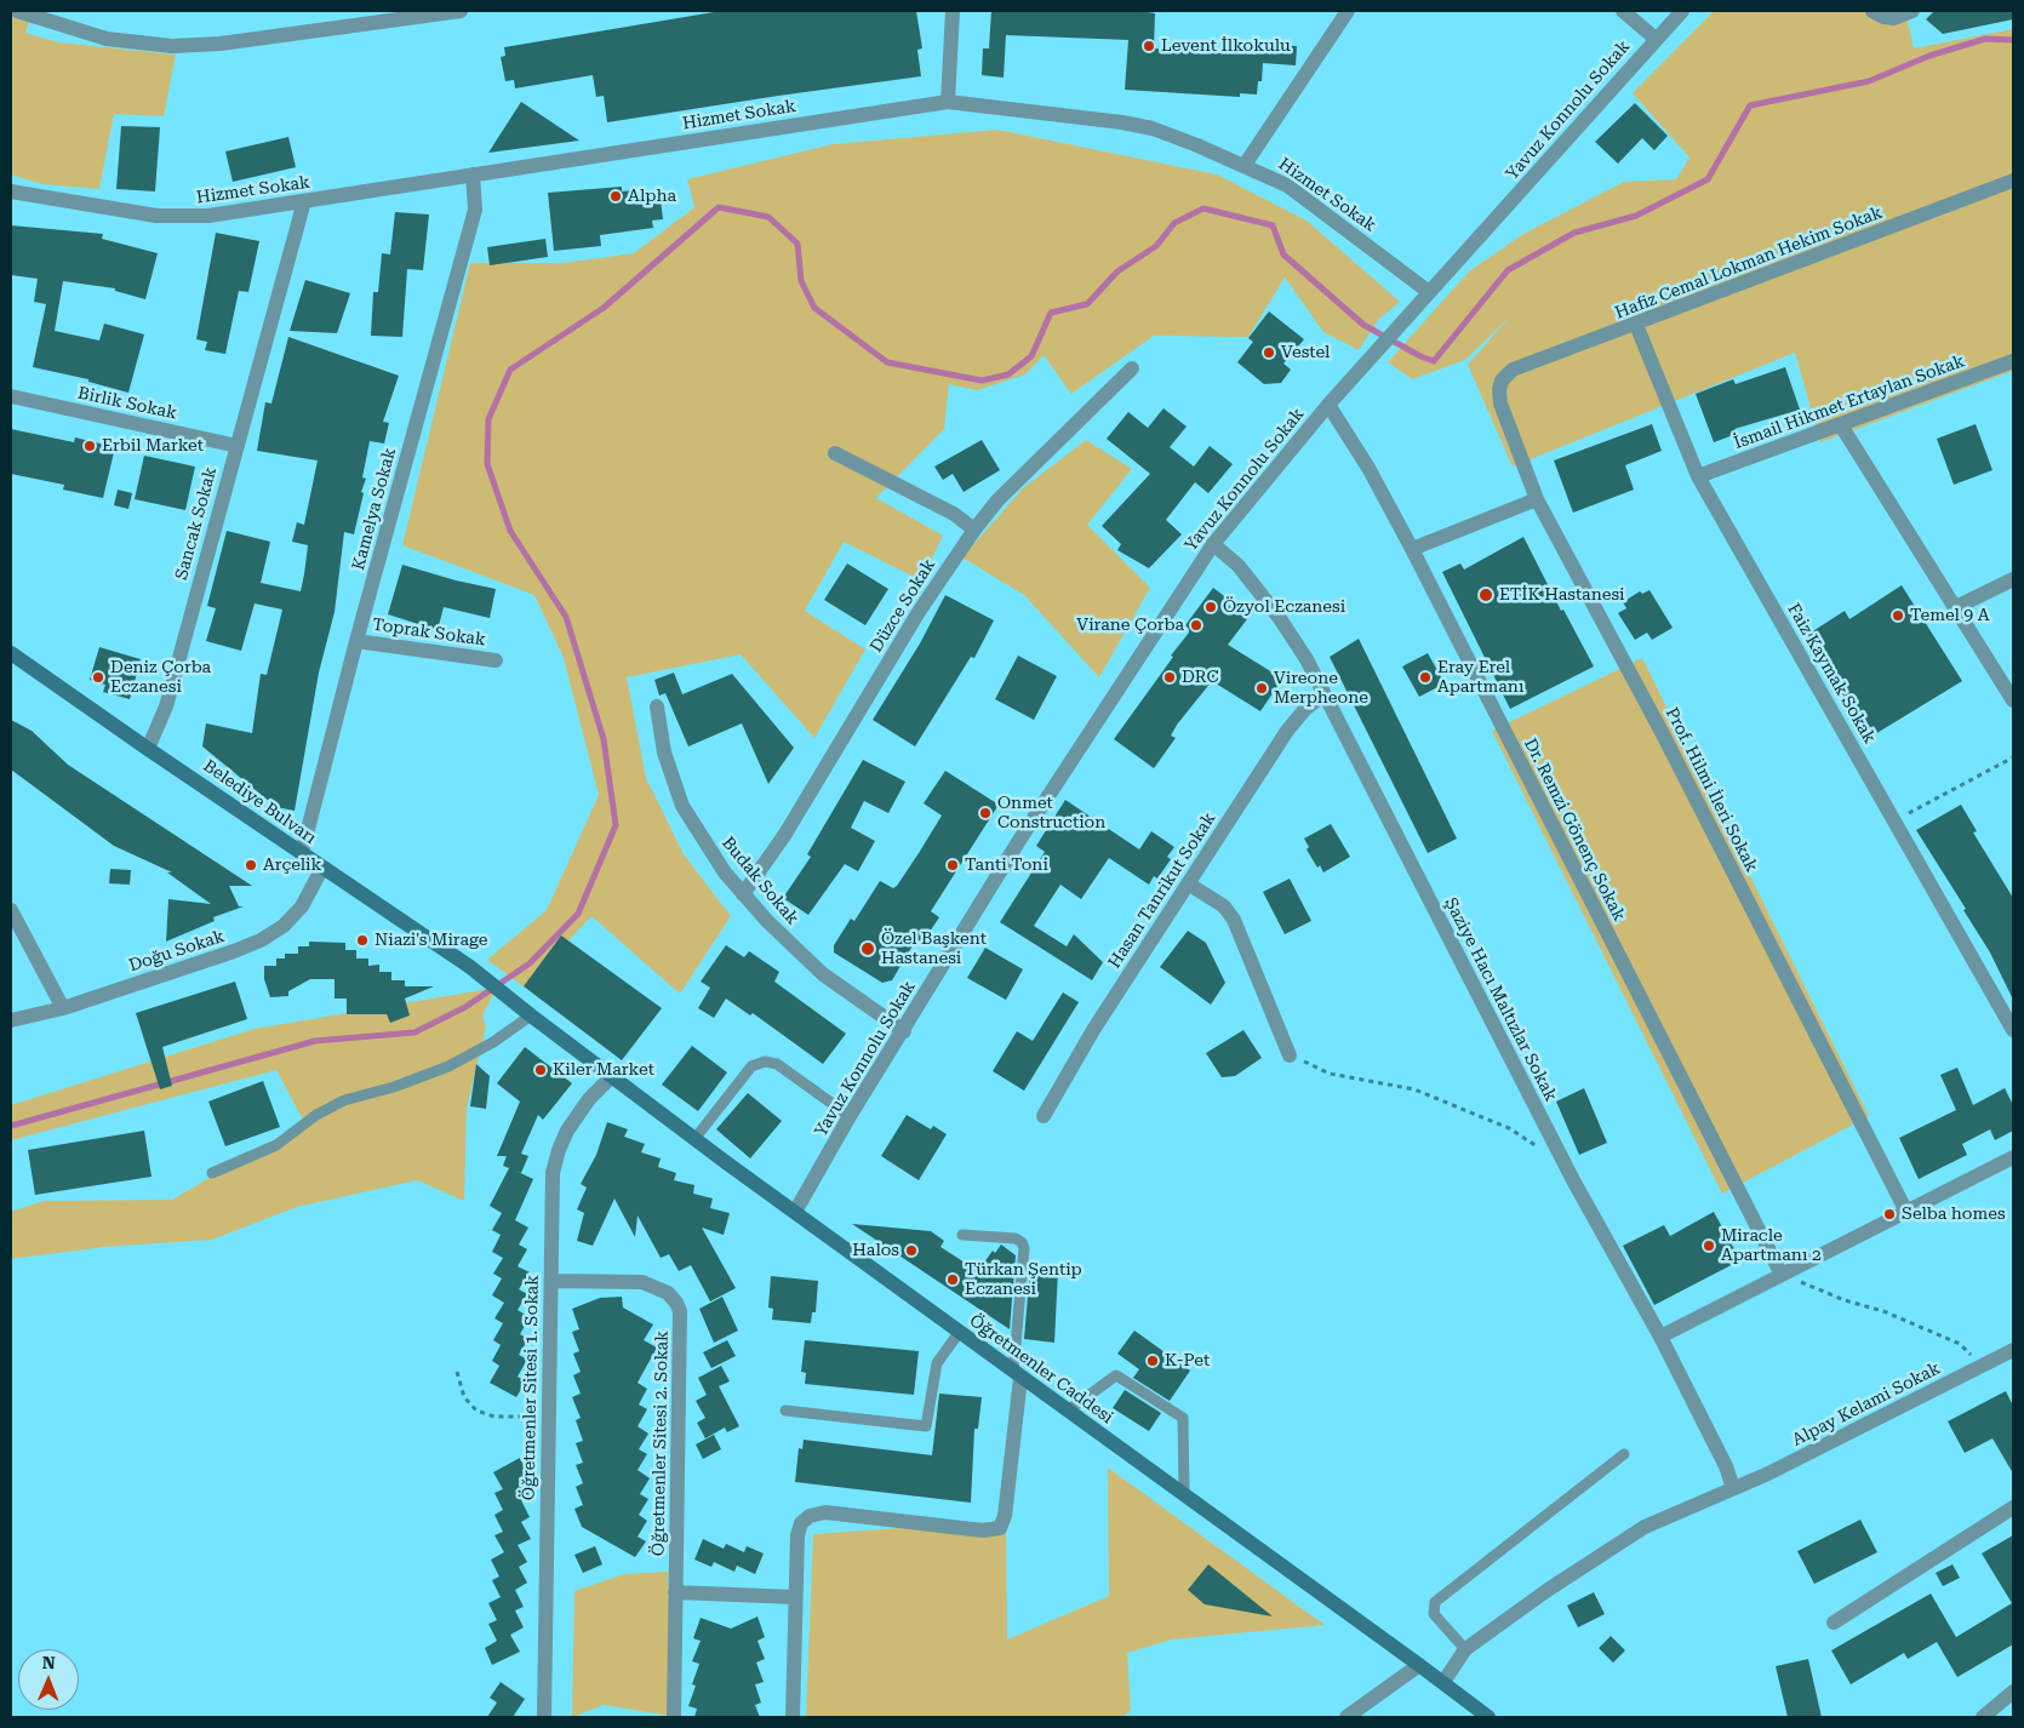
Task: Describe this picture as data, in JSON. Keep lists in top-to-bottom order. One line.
{"streets":{"main road":["Belediye Bulvarı","Öğretmenler Caddesi"],"street":["Yavuz Konnolu Sokak","Hizmet Sokak","Hafiz Cemal Lokman Hekim Sokak","İsmail Hikmet Ertaylan Sokak","Birlik Sokak","Kamelya Sokak","Sancak Sokak","Düzce Sokak","Toprak Sokak","Faiz Kaymak Sokak","Prof. Hilmi İleri Sokak","Dr. Remzi Gönenç Sokak","Budak Sokak","Hasan Tanrikut Sokak","Doğu Sokak","Şaziye Hacı Maltızlar Sokak","Öğretmenler Sitesi 1. Sokak","Alpay Kelami Sokak","Öğretmenler Sitesi 2. Sokak"]},"crossings":[["Yavuz Konnolu Sokak","Hizmet Sokak"],["Yavuz Konnolu Sokak","Dr. Remzi Gönenç Sokak"],["Yavuz Konnolu Sokak","Budak Sokak"],["Yavuz Konnolu Sokak","Şaziye Hacı Maltızlar Sokak"],["Yavuz Konnolu Sokak","Öğretmenler Caddesi"],["Hizmet Sokak","Kamelya Sokak"],["Hizmet Sokak","Sancak Sokak"],["Hafiz Cemal Lokman Hekim Sokak","Faiz Kaymak Sokak"],["Hafiz Cemal Lokman Hekim Sokak","Prof. Hilmi İleri Sokak"],["İsmail Hikmet Ertaylan Sokak","Faiz Kaymak Sokak"],["Birlik Sokak","Sancak Sokak"],["Kamelya Sokak","Toprak Sokak"],["Kamelya Sokak","Belediye Bulvarı"],["Sancak Sokak","Belediye Bulvarı"],["Düzce Sokak","Budak Sokak"],["Belediye Bulvarı","Doğu Sokak"],["Belediye Bulvarı","Öğretmenler Caddesi"],["Hasan Tanrikut Sokak","Şaziye Hacı Maltızlar Sokak"],["Şaziye Hacı Maltızlar Sokak","Alpay Kelami Sokak"],["Öğretmenler Caddesi","Öğretmenler Sitesi 1. Sokak"],["Öğretmenler Sitesi 1. Sokak","Öğretmenler Sitesi 2. Sokak"]],"places":["Levent İlkokulu","Alpha","Vestel","Erbil Market","ETİK Hastanesi","Özyol Eczanesi","Temel 9 A","Virane Çorba","Deniz Çorba Eczanesi","DRC","Eray Erel Apartmanı","Vireone Merpheone","Onmet Construction","Arçelik","Tanti Toni","Niazi's Mirage","Özel Başkent Hastanesi","Kiler Market","Selba homes","Miracle Apartmanı 2","Halos","Türkan Şentip Eczanesi","K-Pet"],"north":"top"}
